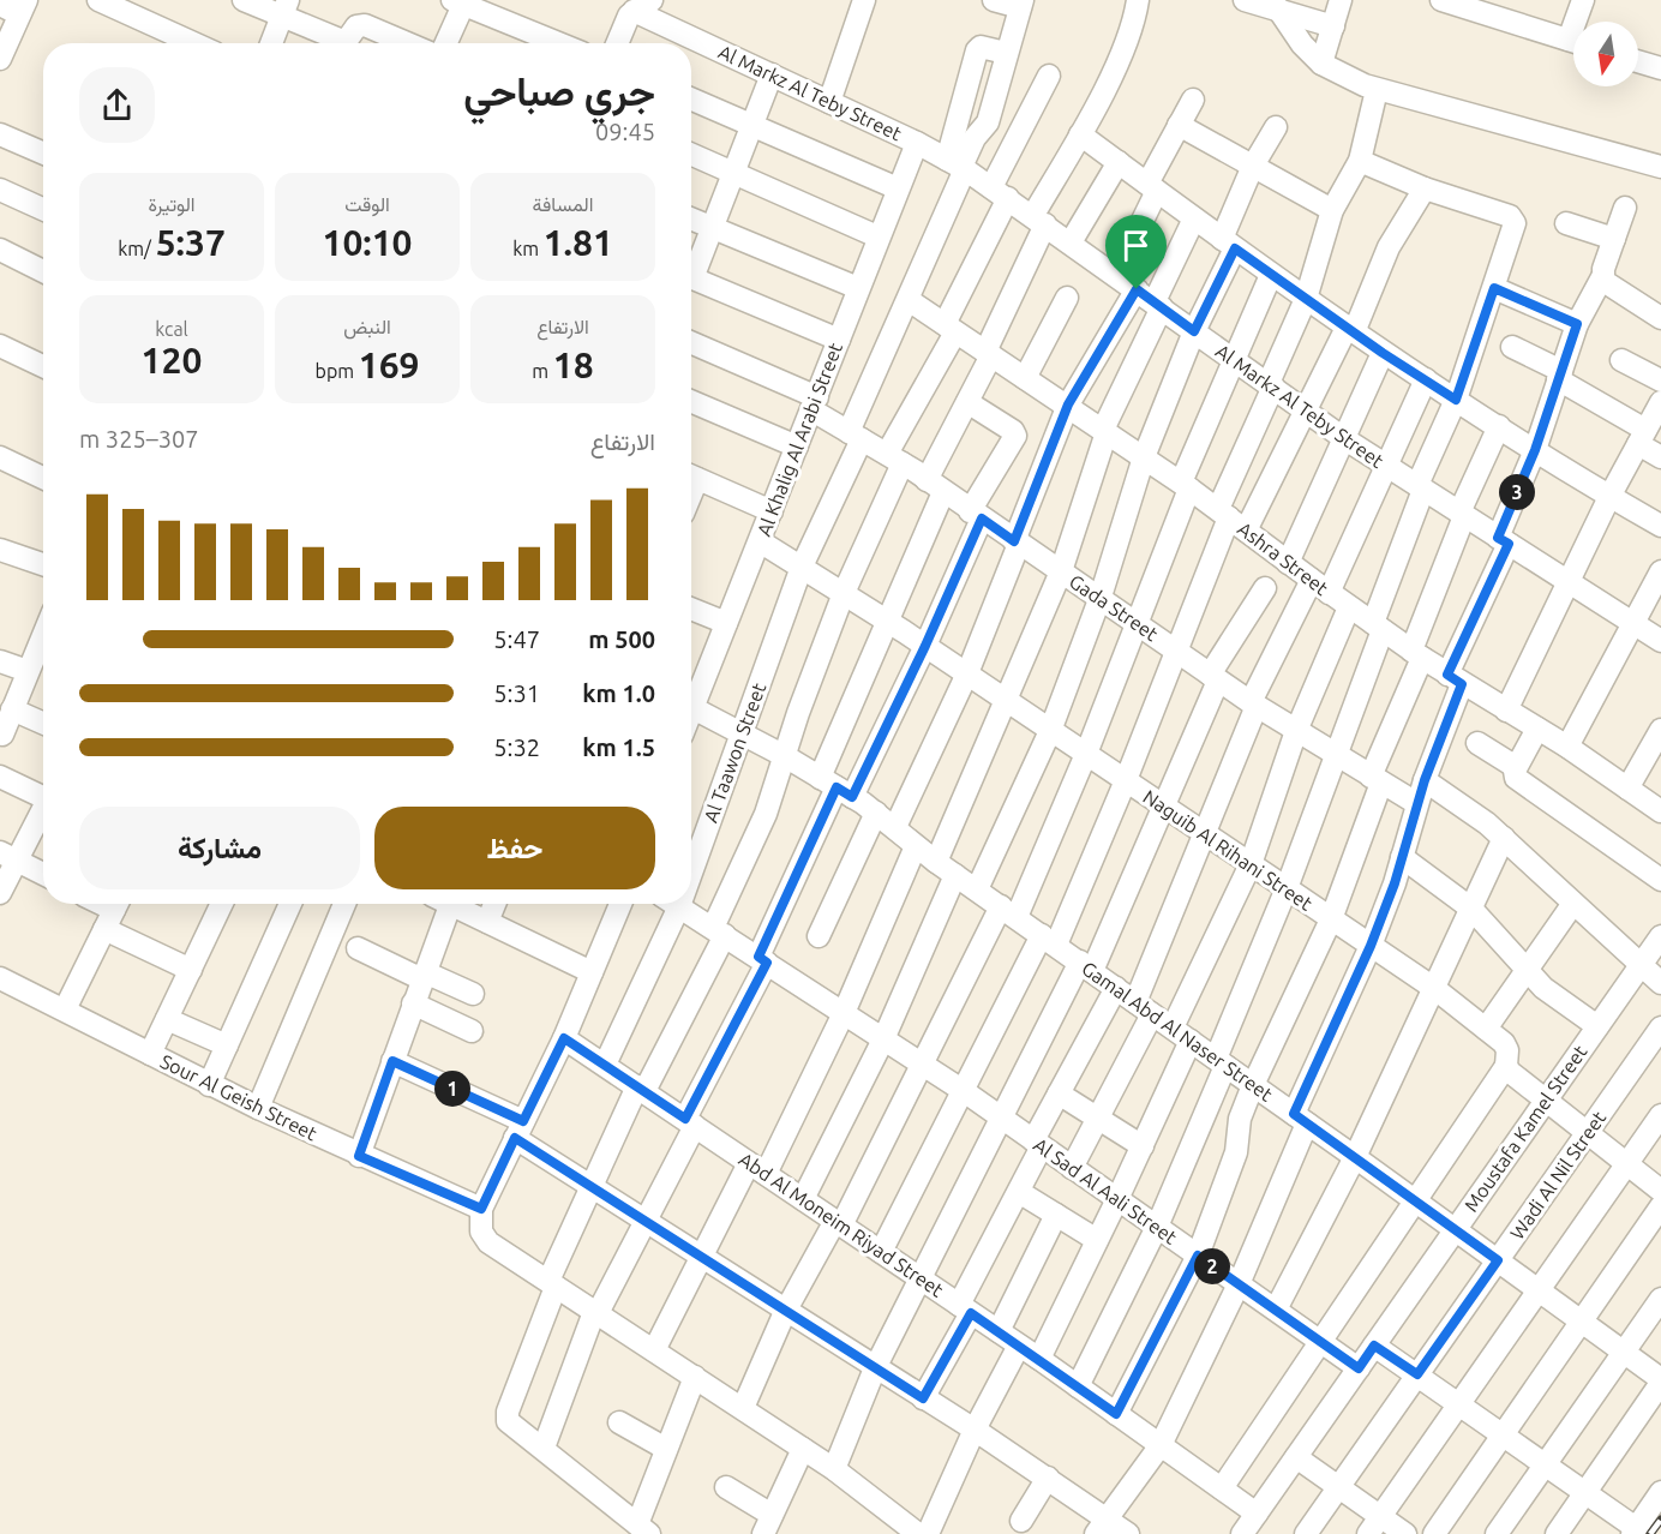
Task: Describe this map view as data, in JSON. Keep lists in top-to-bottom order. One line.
{"streets":{"street":["Al Markz Al Teby Street","Al Khalig Al Arabi Street","Ashra Street","Gada Street","Al Taawon Street","Naguib Al Rihani Street","Gamal Abd Al Naser Street","Sour Al Geish Street","Moustafa Kamel Street","Wadi Al Nil Street","Al Sad Al Aali Street","Abd Al Moneim Riyad Street"]},"crossings":[["Al Markz Al Teby Street","Al Khalig Al Arabi Street"],["Al Markz Al Teby Street","Al Taawon Street"],["Al Khalig Al Arabi Street","Gada Street"],["Al Khalig Al Arabi Street","Naguib Al Rihani Street"],["Ashra Street","Al Taawon Street"],["Gada Street","Al Taawon Street"],["Al Taawon Street","Naguib Al Rihani Street"],["Al Taawon Street","Gamal Abd Al Naser Street"],["Al Taawon Street","Abd Al Moneim Riyad Street"],["Naguib Al Rihani Street","Moustafa Kamel Street"],["Naguib Al Rihani Street","Wadi Al Nil Street"],["Gamal Abd Al Naser Street","Moustafa Kamel Street"],["Gamal Abd Al Naser Street","Wadi Al Nil Street"],["Moustafa Kamel Street","Al Sad Al Aali Street"],["Moustafa Kamel Street","Abd Al Moneim Riyad Street"]],"north":"bottom","page":{"heading":["جري صباحي","09:45"],"stats":[["المسافة","1.81 km"],["الوقت","10:10"],["الوتيرة","5:37 /km"],["الارتفاع","18 m"],["النبض","169 bpm"],["kcal","120"]],"chart":["الارتفاع","307–325 m"],"pins":["3","1","2"],"list":[{"name":"500 m","note":"5:47"},{"name":"1.0 km","note":"5:31"},{"name":"1.5 km","note":"5:32"}],"buttons":["حفظ","مشاركة"]}}
